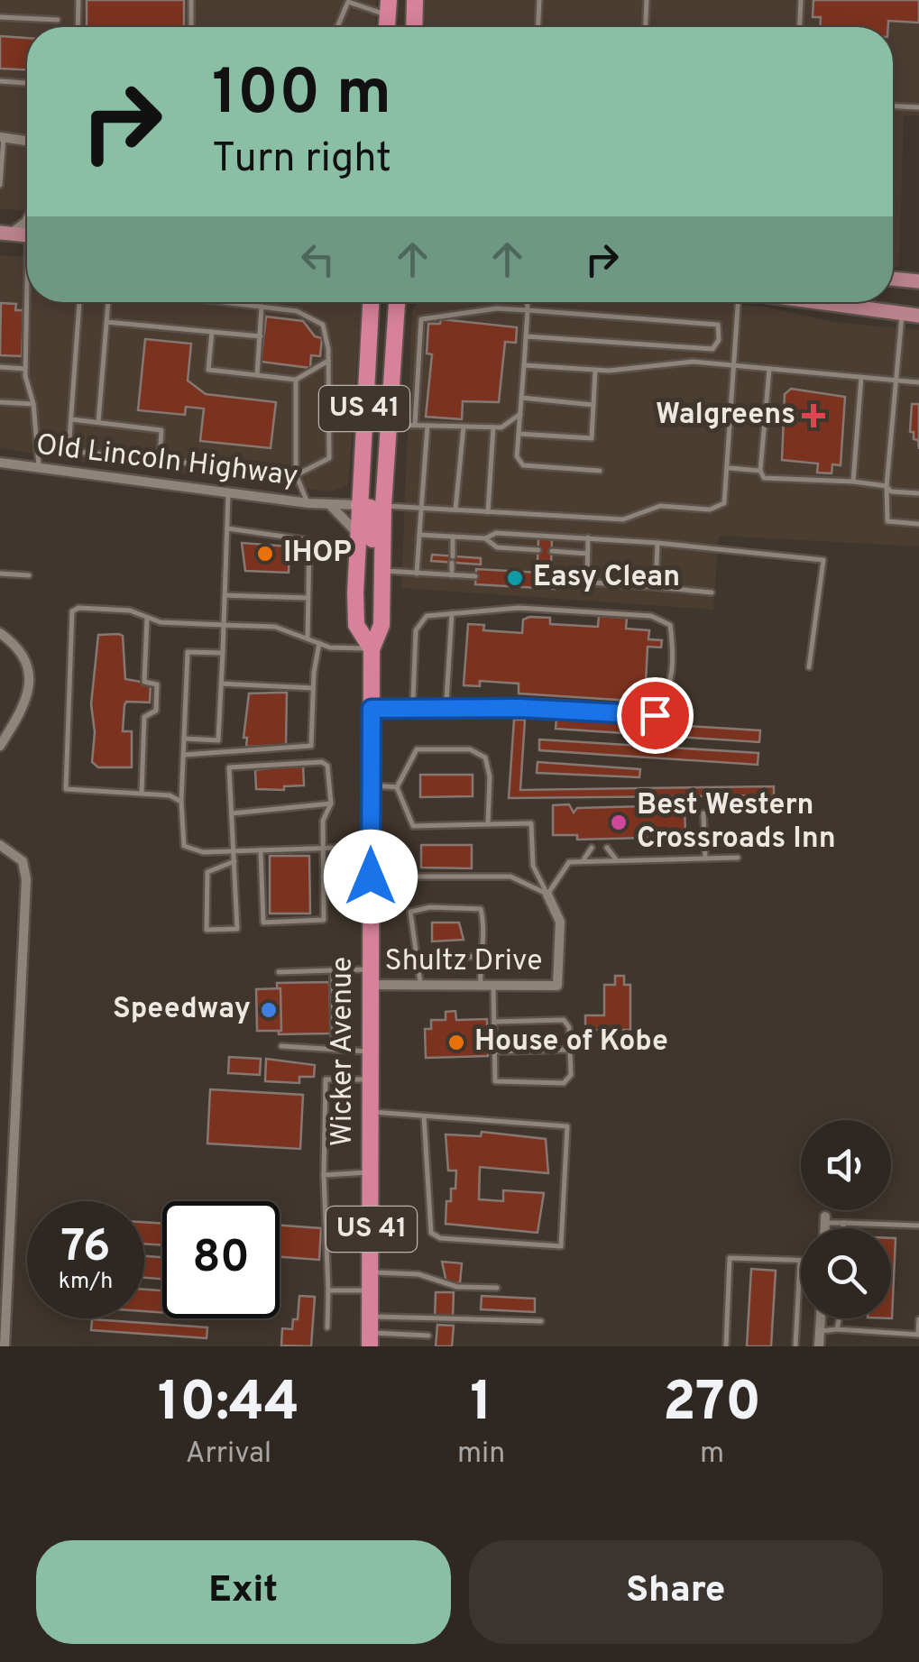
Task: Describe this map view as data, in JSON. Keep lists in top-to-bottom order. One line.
{"streets":{"highway":["US 41","Wicker Avenue"],"street":["Old Lincoln Highway","Shultz Drive"]},"crossings":[["Old Lincoln Highway","Wicker Avenue"],["Shultz Drive","Wicker Avenue"]],"places":{"health":["Walgreens"],"other":["IHOP","Easy Clean","Best Western Crossroads Inn","Speedway","House of Kobe"]},"page":{"turn":["100 m","Turn right"],"speed":"76 km/h","limit":"80","eta":["10:44","Arrival","1","min","270","m"],"buttons":["Exit","Share"]}}
